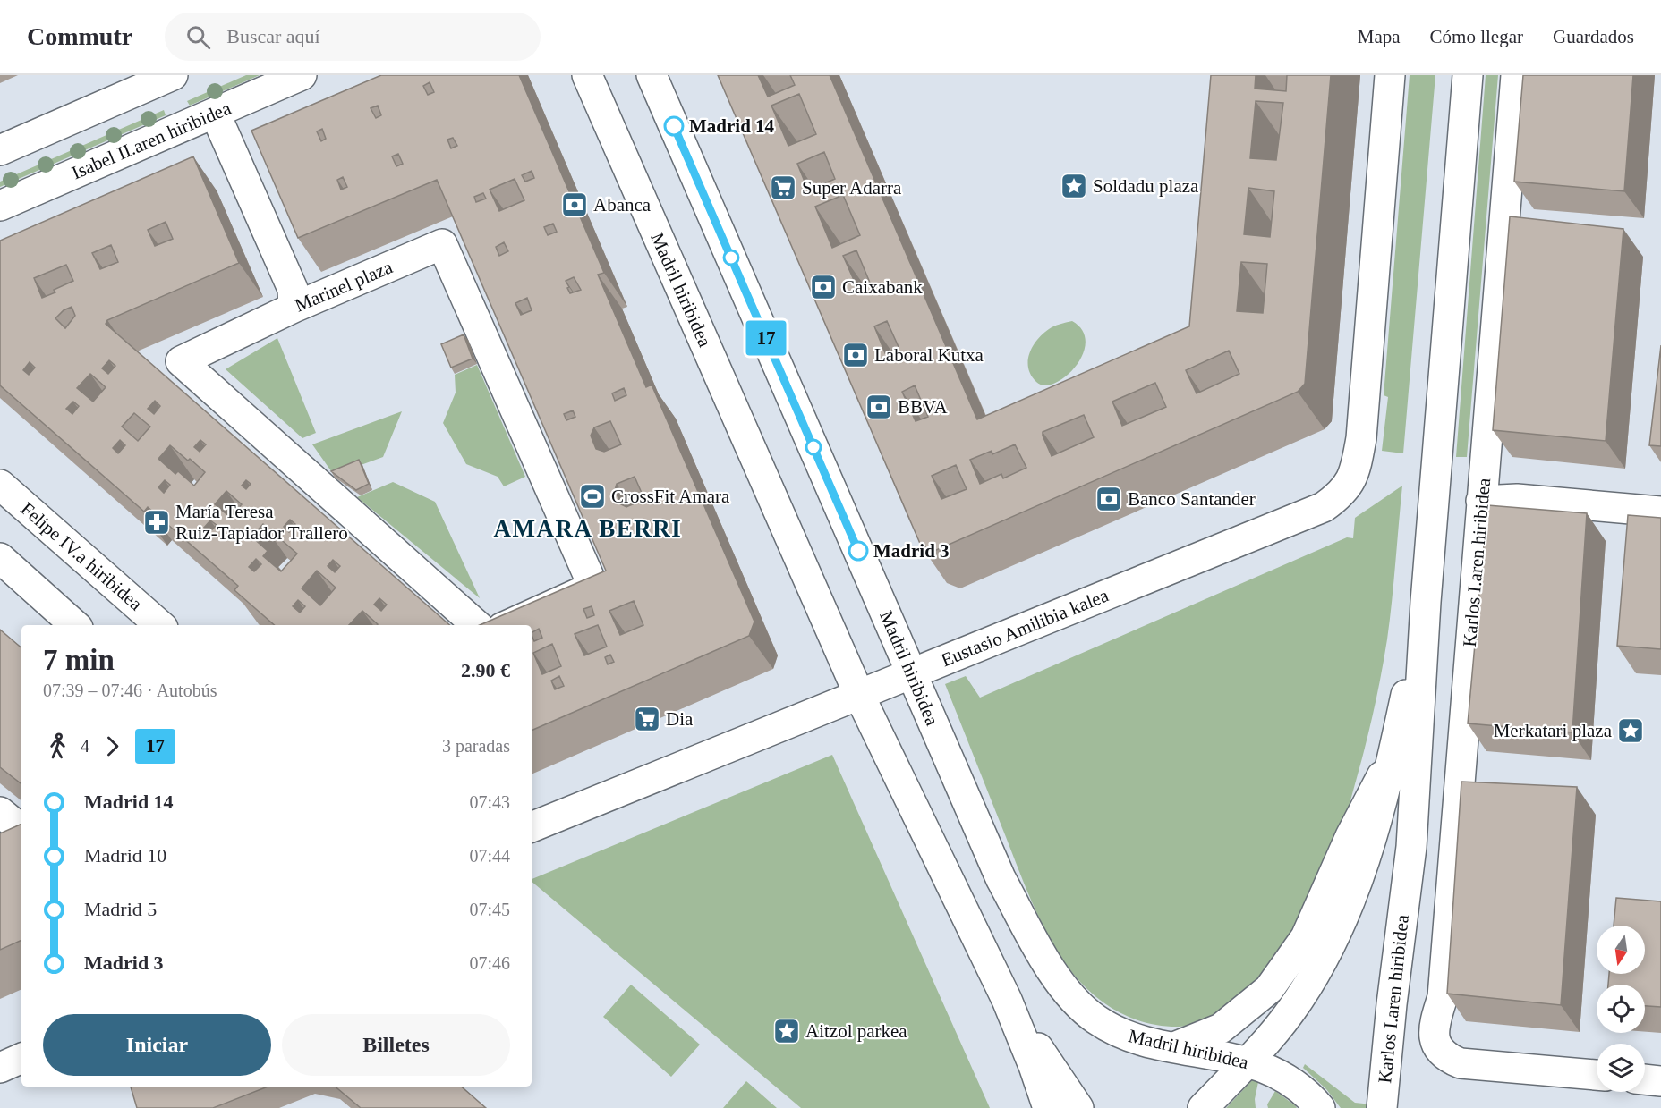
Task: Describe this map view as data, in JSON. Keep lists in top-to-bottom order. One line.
{"streets":{"street":["Isabel II.aren hiribidea","Marinel plaza","Madril hiribidea","Felipe IV.a hiribidea","Karlos I.aren hiribidea","Eustasio Amilibia kalea"]},"crossings":[["Madril hiribidea","Karlos I.aren hiribidea"],["Madril hiribidea","Eustasio Amilibia kalea"]],"districts":["AMARA BERRI"],"places":{"other":["Madrid 14","Madrid 3"],"place":["Soldadu plaza","Merkatari plaza","Aitzol parkea"],"supermarket":["Super Adarra","Dia"],"bank":["Abanca","Caixabank","Laboral Kutxa","BBVA","Banco Santander"],"sports":["CrossFit Amara"],"pharmacy":["María Teresa Ruiz-Tapiador Trallero"]},"lines":["bus line 17"],"north":"bottom","page":{"header":"Commutr","search":"Buscar aquí","nav":["Mapa","Cómo llegar","Guardados"],"on_map":"17","heading":["7 min","07:39 – 07:46 · Autobús","2.90 €"],"legs":["4","17","3 paradas"],"list":[{"name":"Madrid 14","value":"07:43"},{"name":"Madrid 10","value":"07:44"},{"name":"Madrid 5","value":"07:45"},{"name":"Madrid 3","value":"07:46"}],"buttons":["Iniciar","Billetes"]}}
